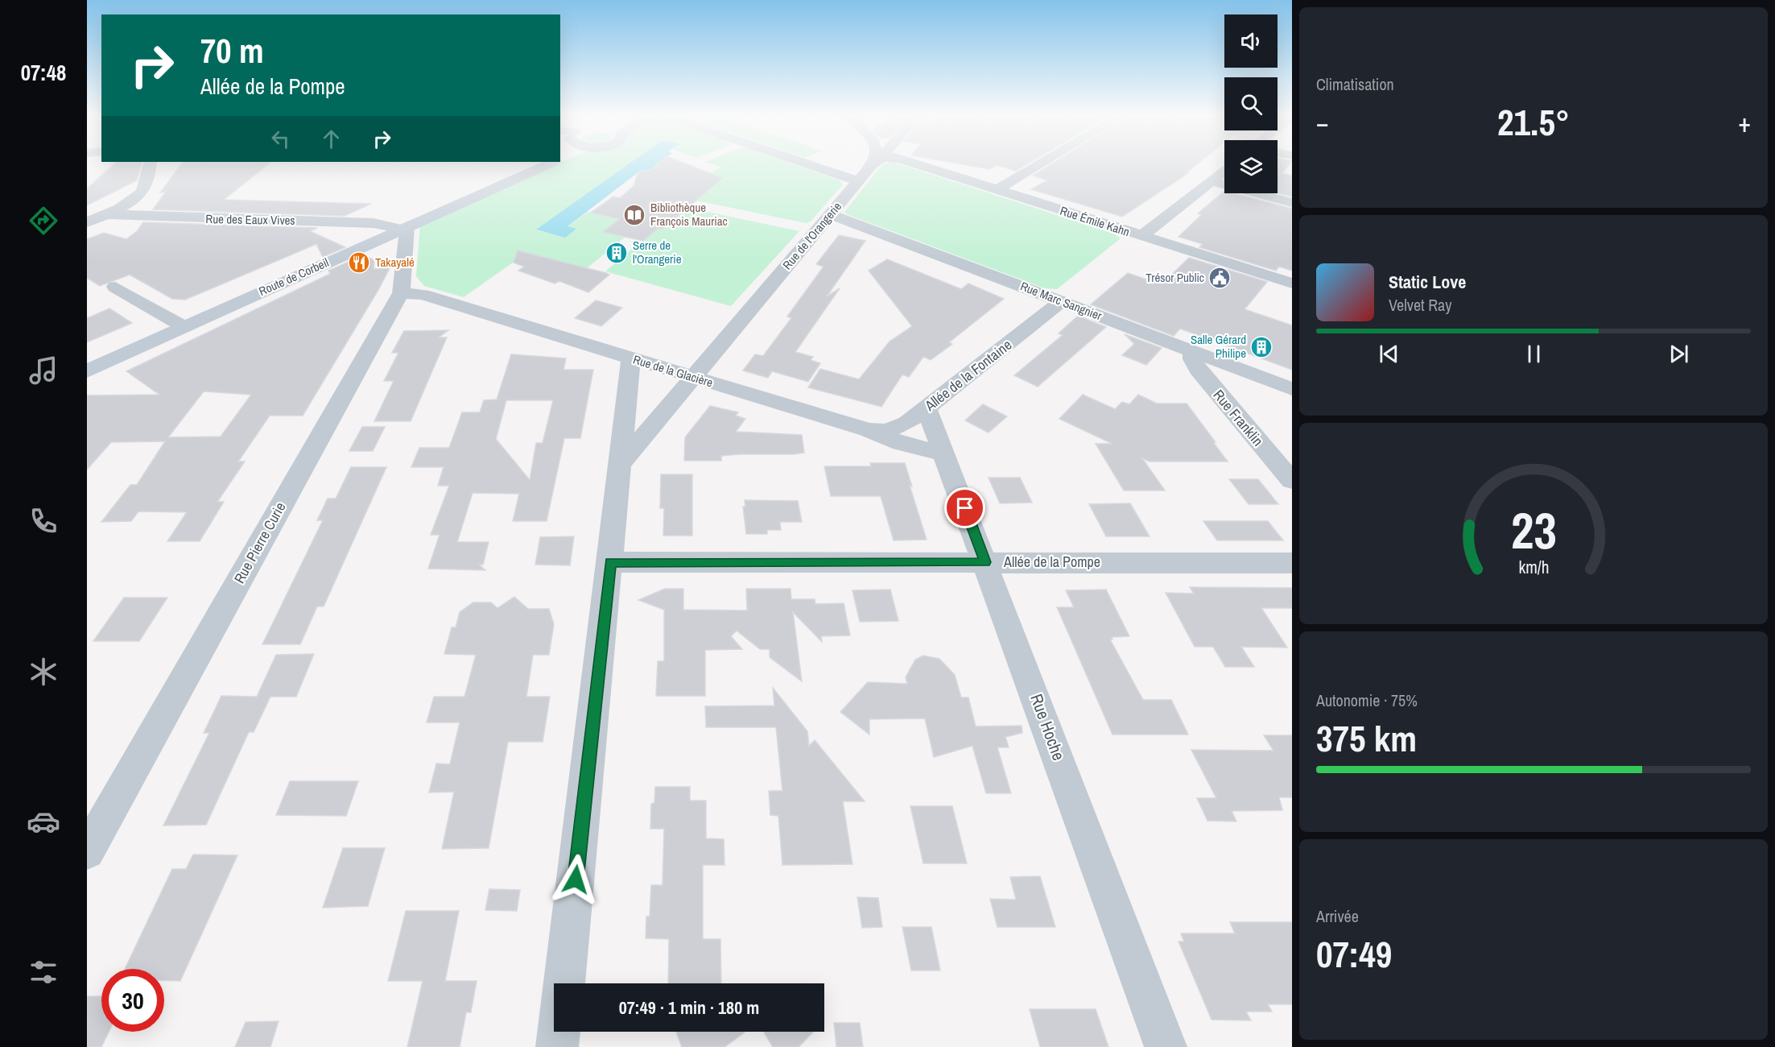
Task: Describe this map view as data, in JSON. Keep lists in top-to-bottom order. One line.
{"streets":{"main road":["Route de Corbeil"],"street":["Rue des Eaux Vives","Rue Émile Kahn","Rue de l'Orangerie","Rue Marc Sangnier","Rue de la Glacière","Allée de la Fontaine","Rue Franklin","Rue Pierre Curie","Allée de la Pompe","Rue Hoche"]},"crossings":[["Rue des Eaux Vives","Route de Corbeil"],["Rue des Eaux Vives","Rue Pierre Curie"],["Rue de l'Orangerie","Rue Marc Sangnier"],["Rue de l'Orangerie","Rue de la Glacière"],["Route de Corbeil","Rue Pierre Curie"],["Rue Marc Sangnier","Allée de la Fontaine"],["Rue Marc Sangnier","Rue Franklin"],["Rue de la Glacière","Allée de la Fontaine"],["Rue de la Glacière","Rue Pierre Curie"],["Rue de la Glacière","Rue Hoche"],["Allée de la Fontaine","Rue Hoche"],["Allée de la Pompe","Rue Hoche"]],"places":{"library":["Bibliothèque François Mauriac"],"building":["Serre de l'Orangerie","Salle Gérard Philipe"],"restaurant":["Takayalé"],"public building":["Trésor Public"]},"page":{"tabs":"07:48","tile":["Climatisation",["Autonomie · 75%","375 km"],["Arrivée","07:49"]],"turn":["70 m","Allée de la Pompe"],"heat":["−","21.5°","+"],"song":["Static Love","Velvet Ray"],"limit":"30","trip":"07:49 · 1 min · 180 m","gauge":["23","km/h"]}}
